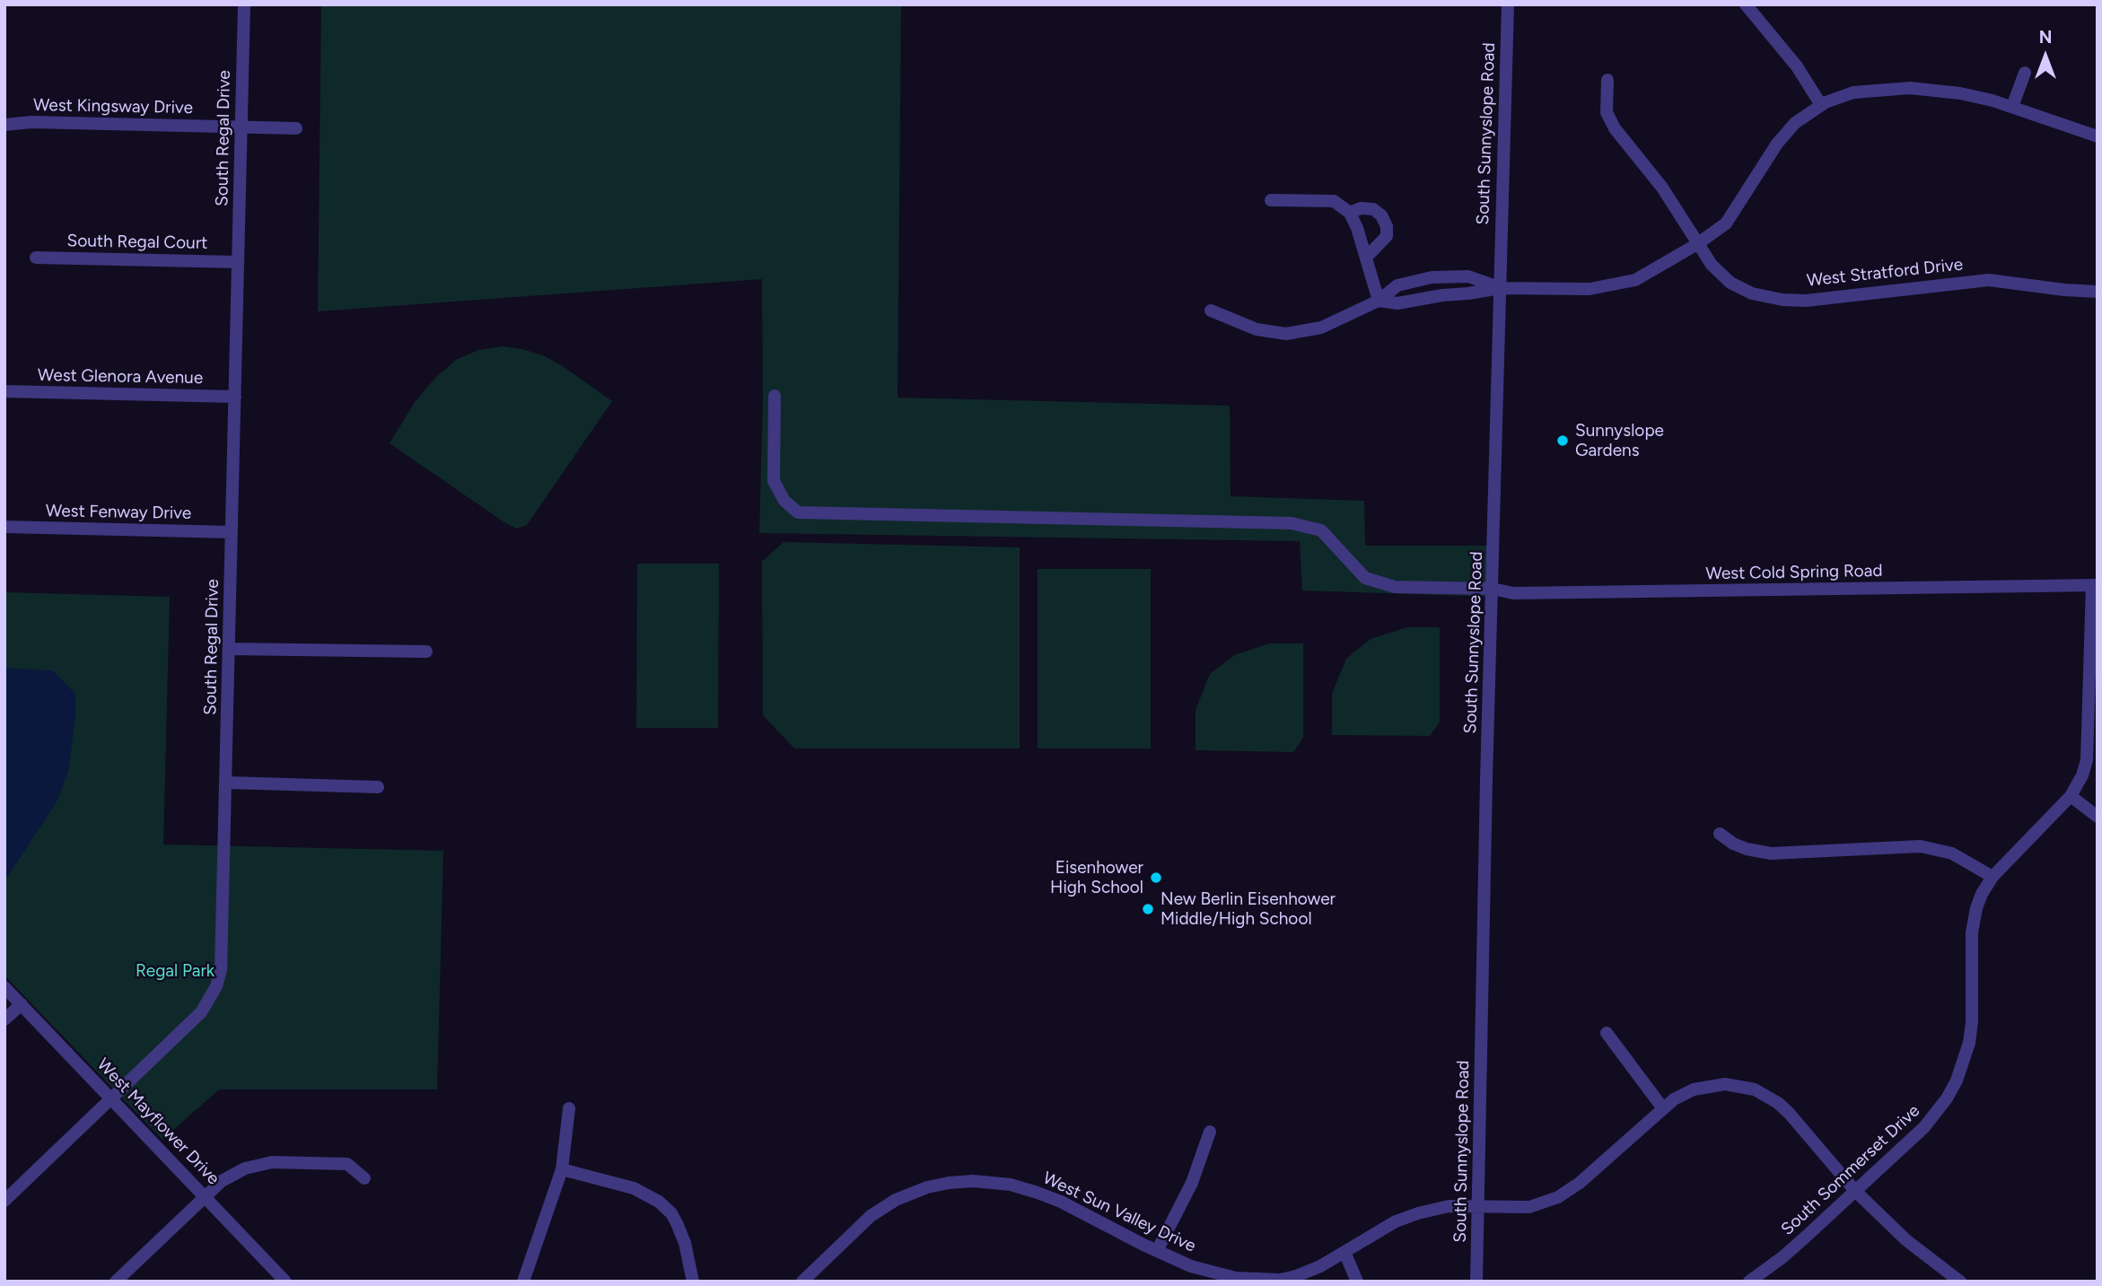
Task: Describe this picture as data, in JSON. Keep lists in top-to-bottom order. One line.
{"streets":{"street":["West Kingsway Drive","South Sunnyslope Road","South Regal Drive","South Regal Court","West Stratford Drive","West Glenora Avenue","West Fenway Drive","West Cold Spring Road","West Mayflower Drive","South Sommerset Drive","West Sun Valley Drive"]},"crossings":[["West Kingsway Drive","South Regal Drive"],["South Sunnyslope Road","West Cold Spring Road"],["South Sunnyslope Road","West Sun Valley Drive"],["South Regal Drive","South Regal Court"],["South Regal Drive","West Glenora Avenue"],["South Regal Drive","West Fenway Drive"],["South Regal Drive","West Mayflower Drive"],["West Cold Spring Road","South Sommerset Drive"],["South Sommerset Drive","West Sun Valley Drive"]],"parks":["Regal Park"],"places":["Sunnyslope Gardens","Eisenhower High School","New Berlin Eisenhower Middle/High School"],"north":"top"}
